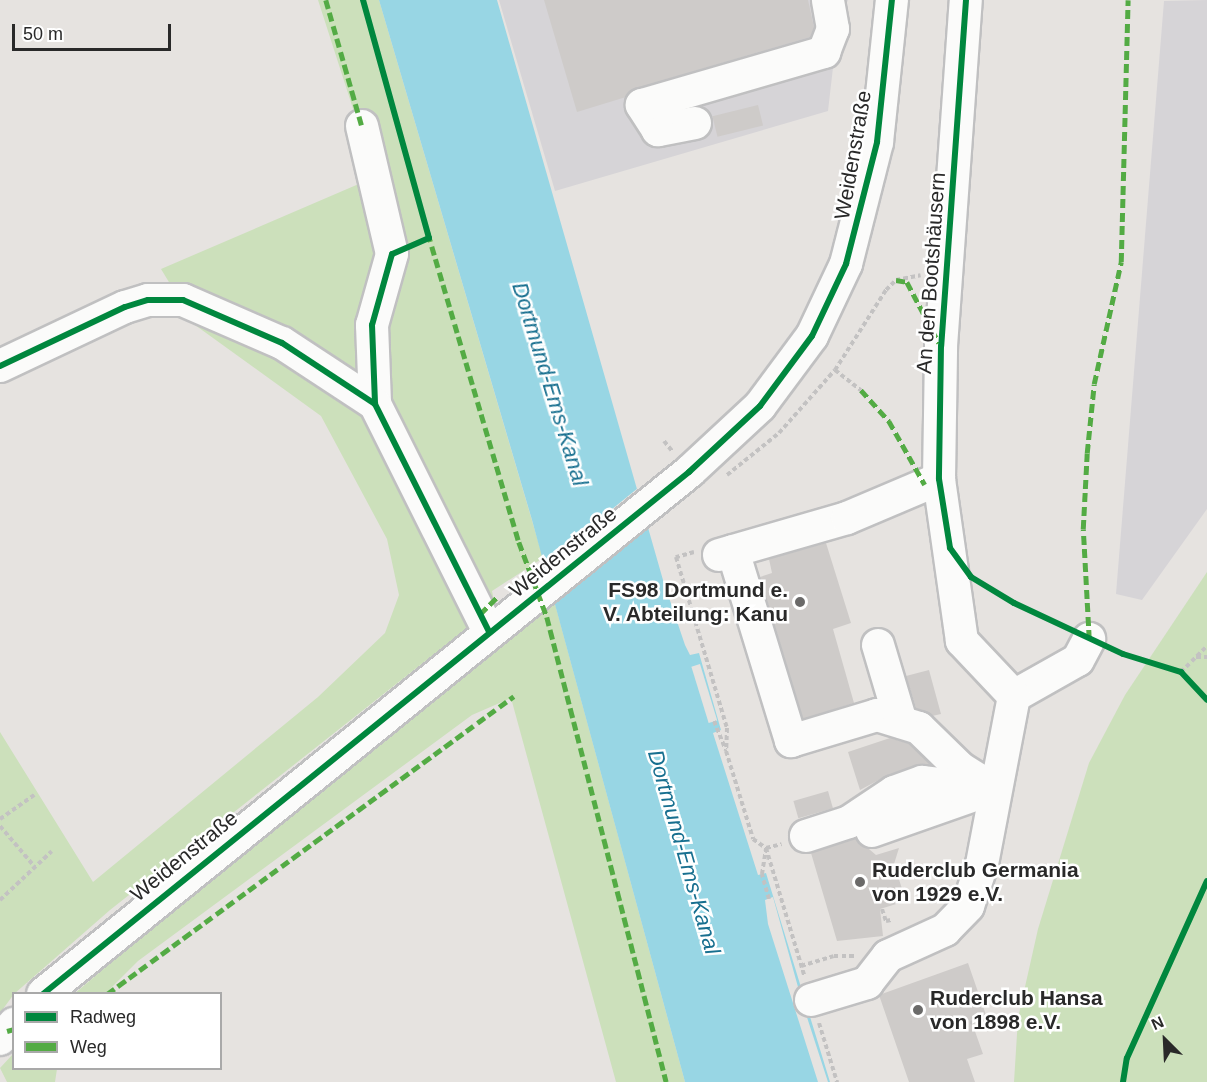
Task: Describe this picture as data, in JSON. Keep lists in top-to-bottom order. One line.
{"streets":{"street":["Weidenstraße","An den Bootshäusern"]},"water":["Dortmund-Ems-Kanal"],"places":["FS98 Dortmund e. V. Abteilung: Kanu","Ruderclub Germania von 1929 e.V.","Ruderclub Hansa von 1898 e.V."],"legend":["Radweg","Weg"],"scale_bar":"50 m","north":"top left"}
